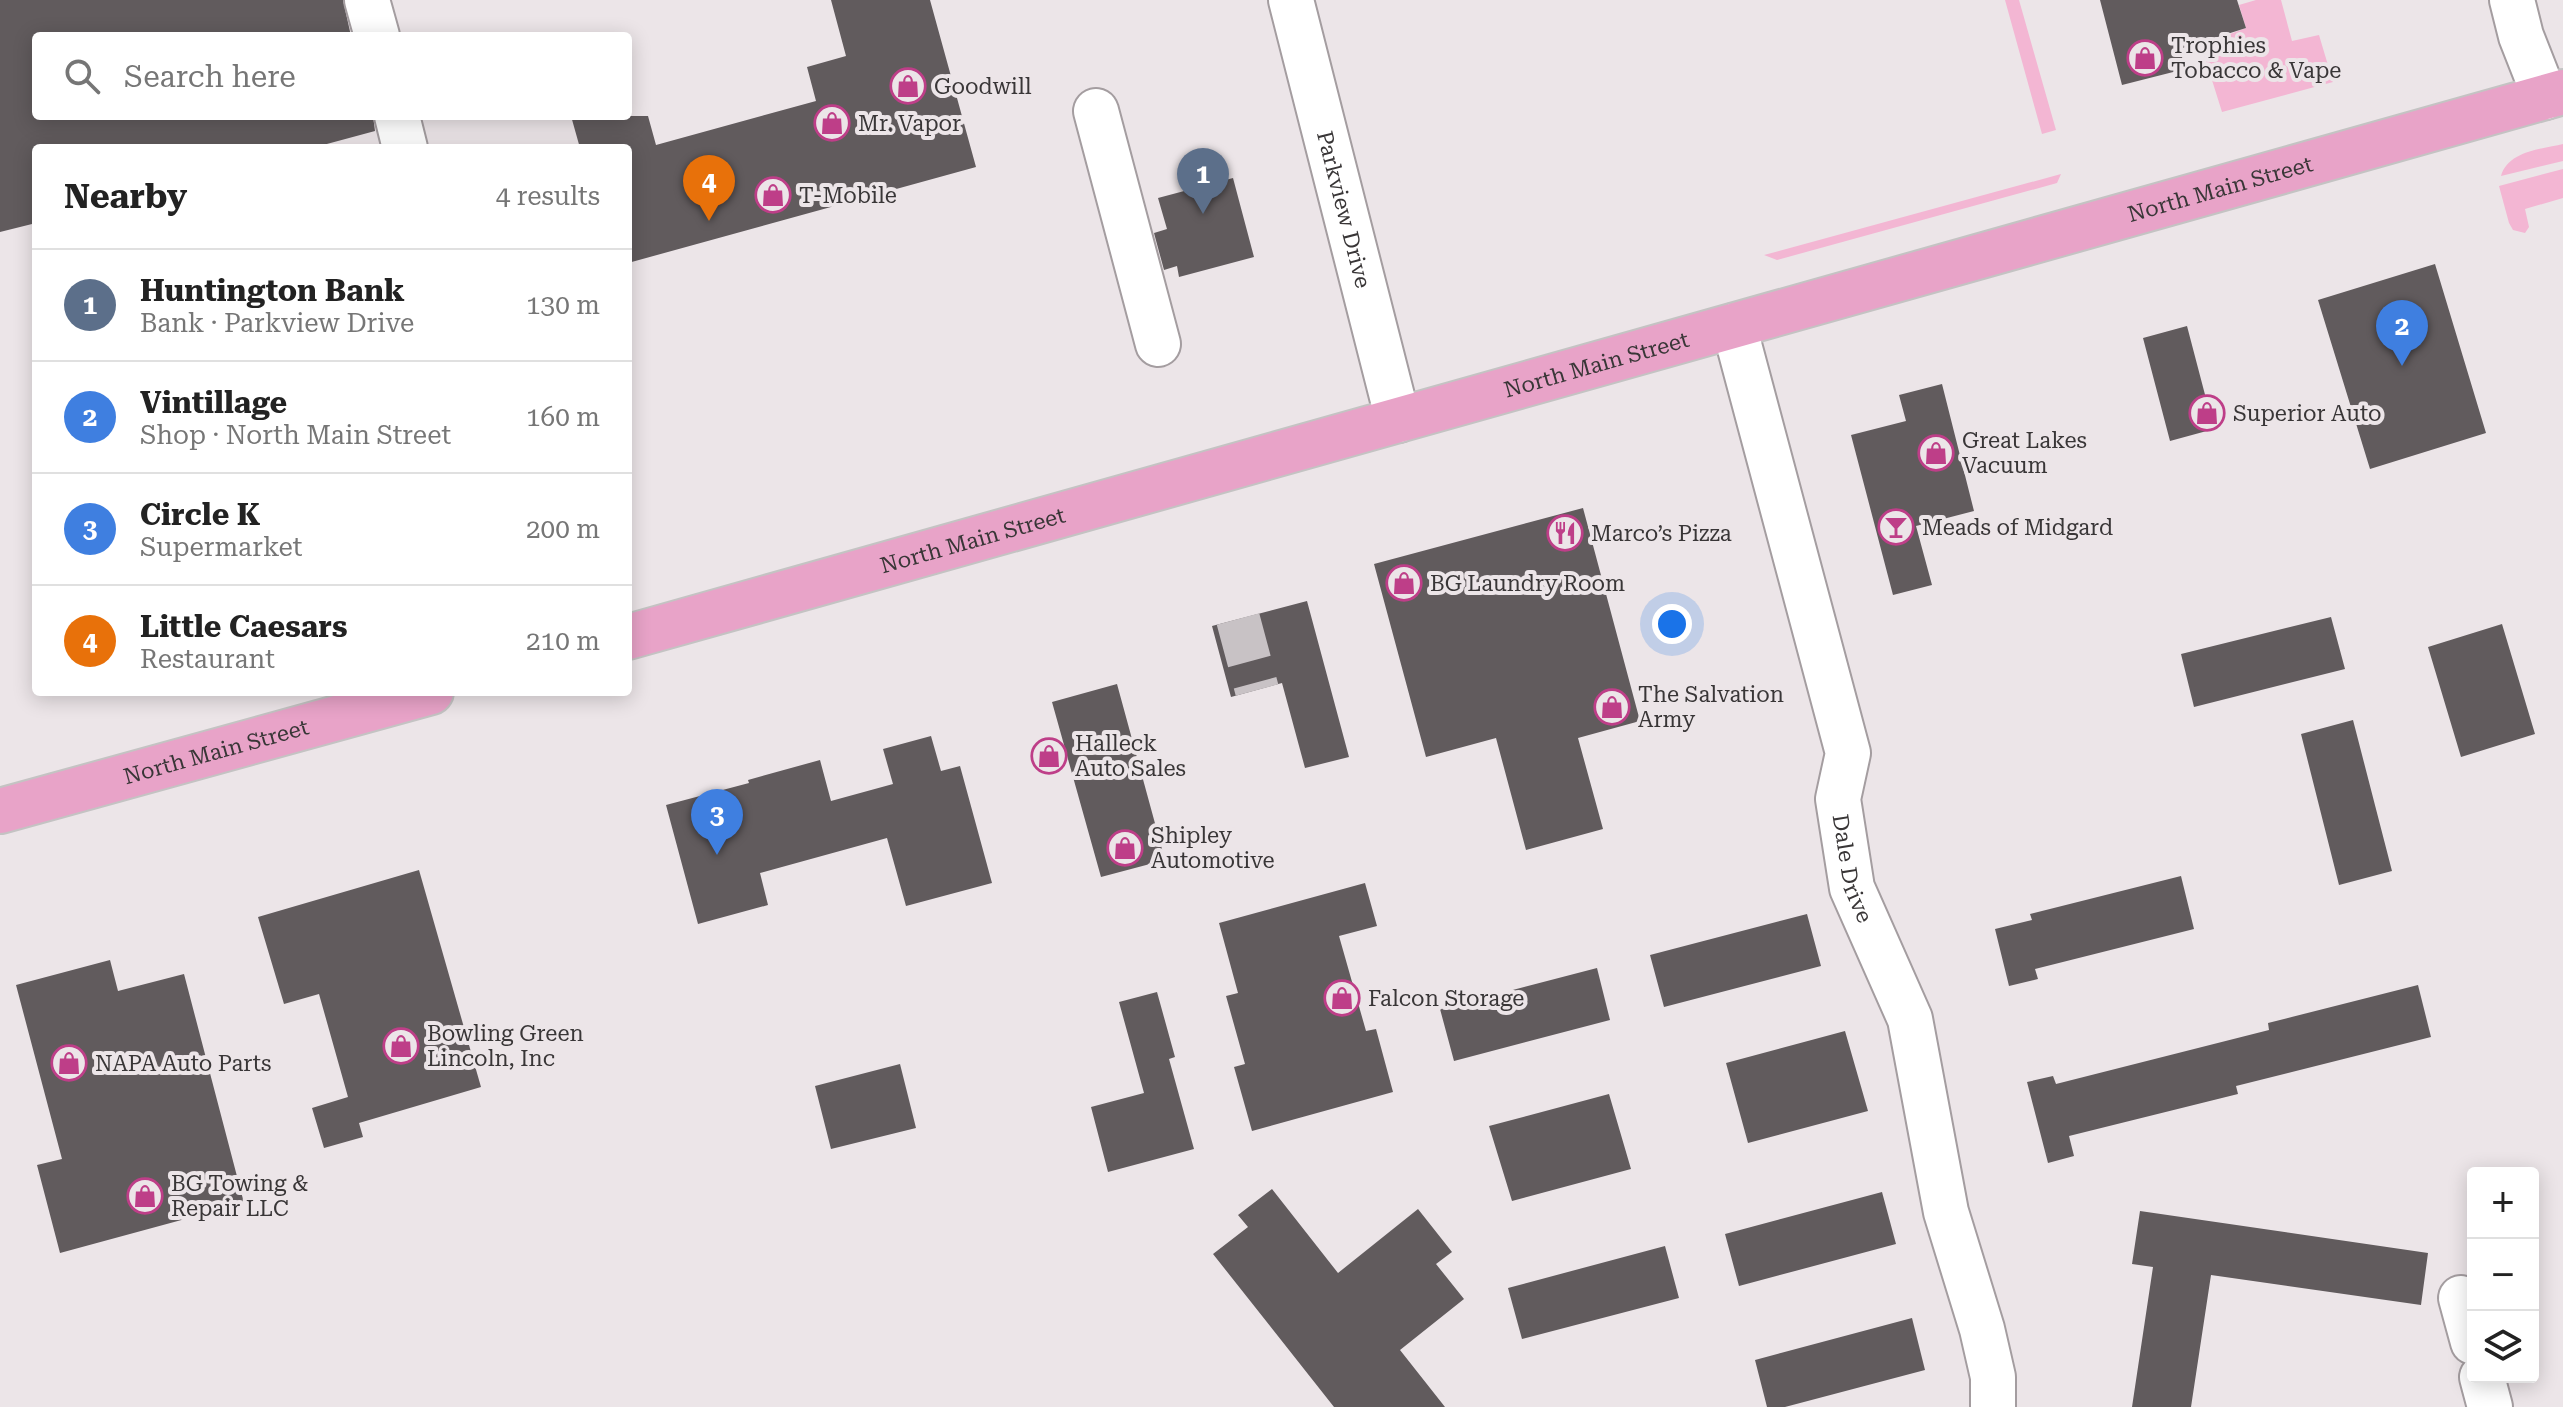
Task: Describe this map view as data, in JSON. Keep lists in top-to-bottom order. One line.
{"streets":{"main road":["North Main Street"],"street":["Parkview Drive","Dale Drive"]},"crossings":[["North Main Street","Parkview Drive"],["North Main Street","Dale Drive"]],"places":{"shop":["Trophies Tobacco & Vape","Goodwill","Mr. Vapor","T-Mobile","Superior Auto","Great Lakes Vacuum","BG Laundry Room","The Salvation Army","Halleck Auto Sales","Shipley Automotive","Falcon Storage","Bowling Green Lincoln, Inc","NAPA Auto Parts","BG Towing & Repair LLC"],"bar":["Meads of Midgard"],"restaurant":["Marco’s Pizza"]},"page":{"search":"Search here","heading":["Nearby","4 results"],"pins":["1","4","2","3"],"list":[{"mark":"1","name":"Huntington Bank","note":"Bank · Parkview Drive","value":"130 m"},{"mark":"2","name":"Vintillage","note":"Shop · North Main Street","value":"160 m"},{"mark":"3","name":"Circle K","note":"Supermarket","value":"200 m"},{"mark":"4","name":"Little Caesars","note":"Restaurant","value":"210 m"}],"map_buttons":["+","−"]}}
